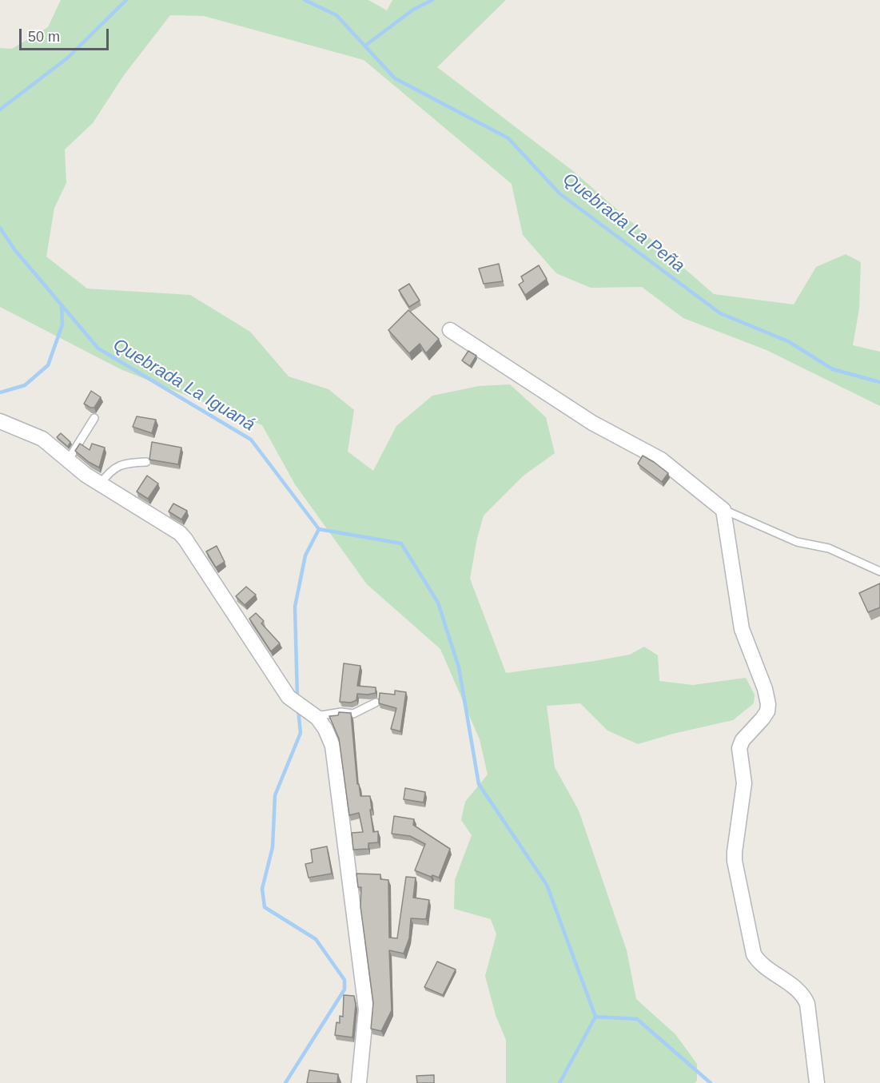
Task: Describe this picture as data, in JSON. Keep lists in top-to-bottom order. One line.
{"water":["Quebrada La Peña","Quebrada La Iguaná"],"scale_bar":"50 m"}
